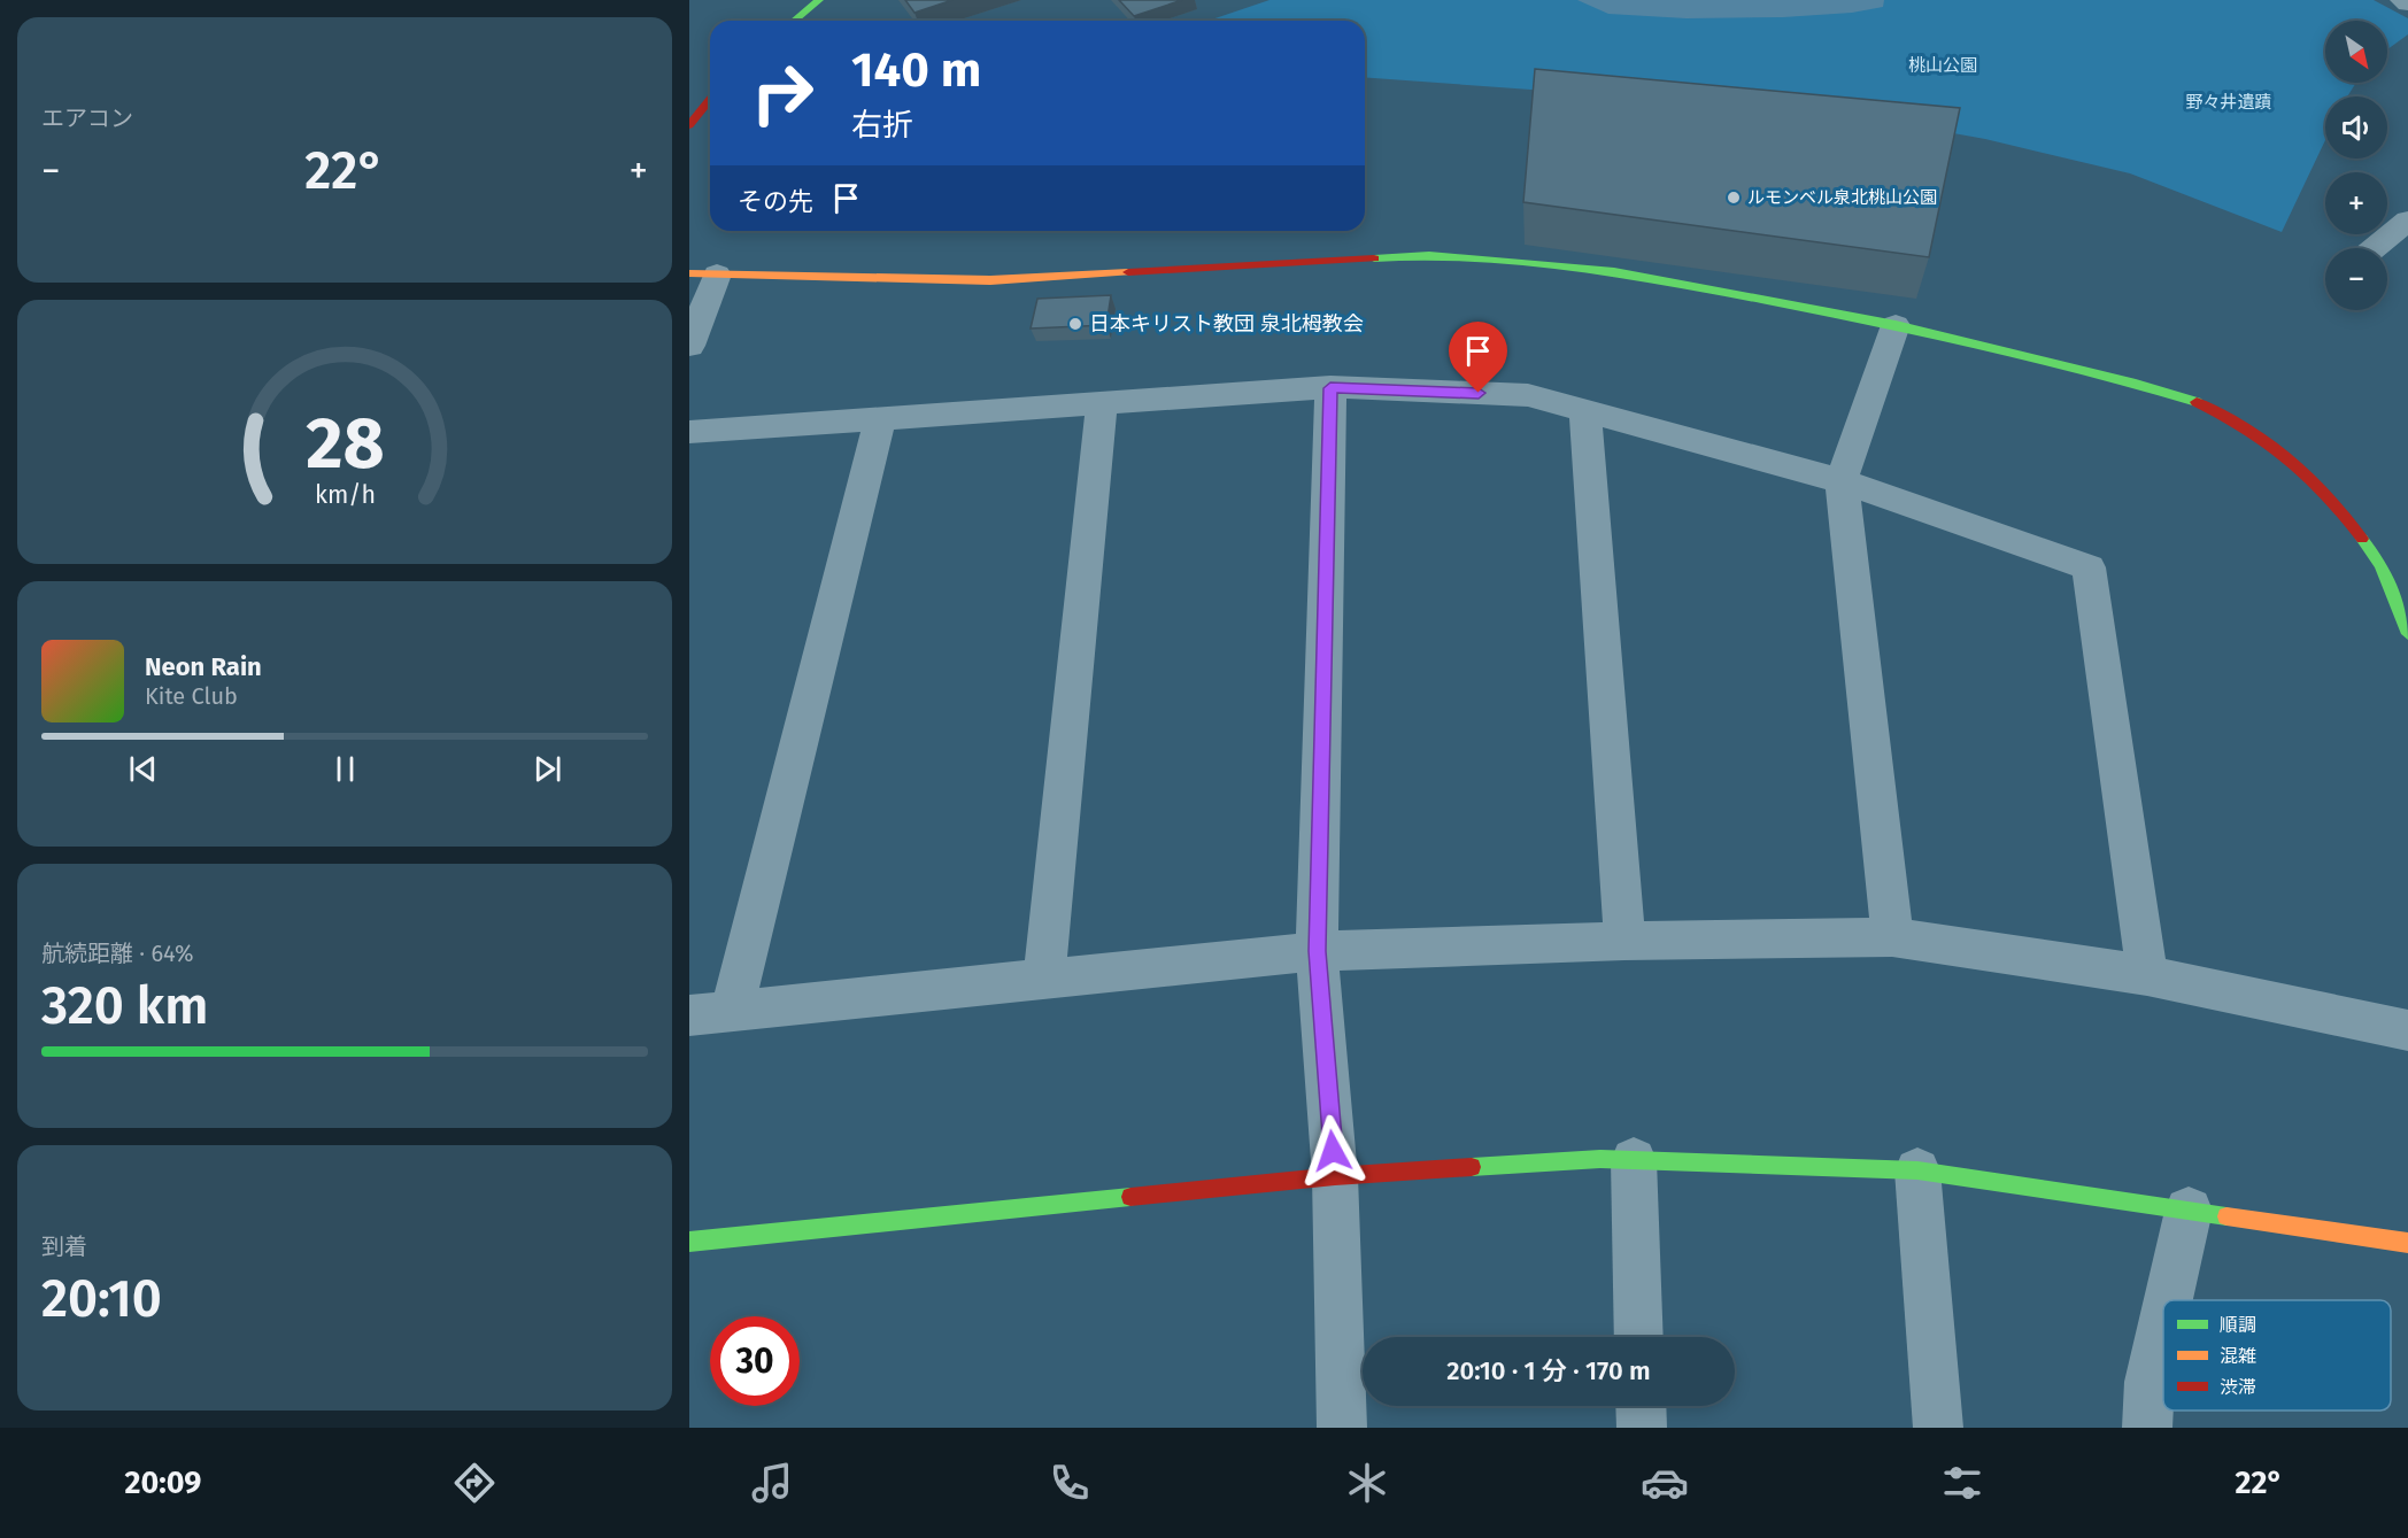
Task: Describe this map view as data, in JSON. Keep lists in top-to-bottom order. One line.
{"parks":["桃山公園","野々井遺蹟"],"places":["ルモンベル泉北桃山公園","日本キリスト教団 泉北栂教会"],"legend":["順調","混雑","渋滞"],"north":"bottom right","page":{"tile":["エアコン",["航続距離 · 64%","320 km"],["到着","20:10"]],"map_buttons":["+","−"],"turn":["140 m","右折"],"heat":["−","22°","+"],"then":"その先","song":["Neon Rain","Kite Club"],"limit":"30","trip":"20:10 · 1 分 · 170 m","tabs":["20:09","22°"],"gauge":["28","km/h"]}}
